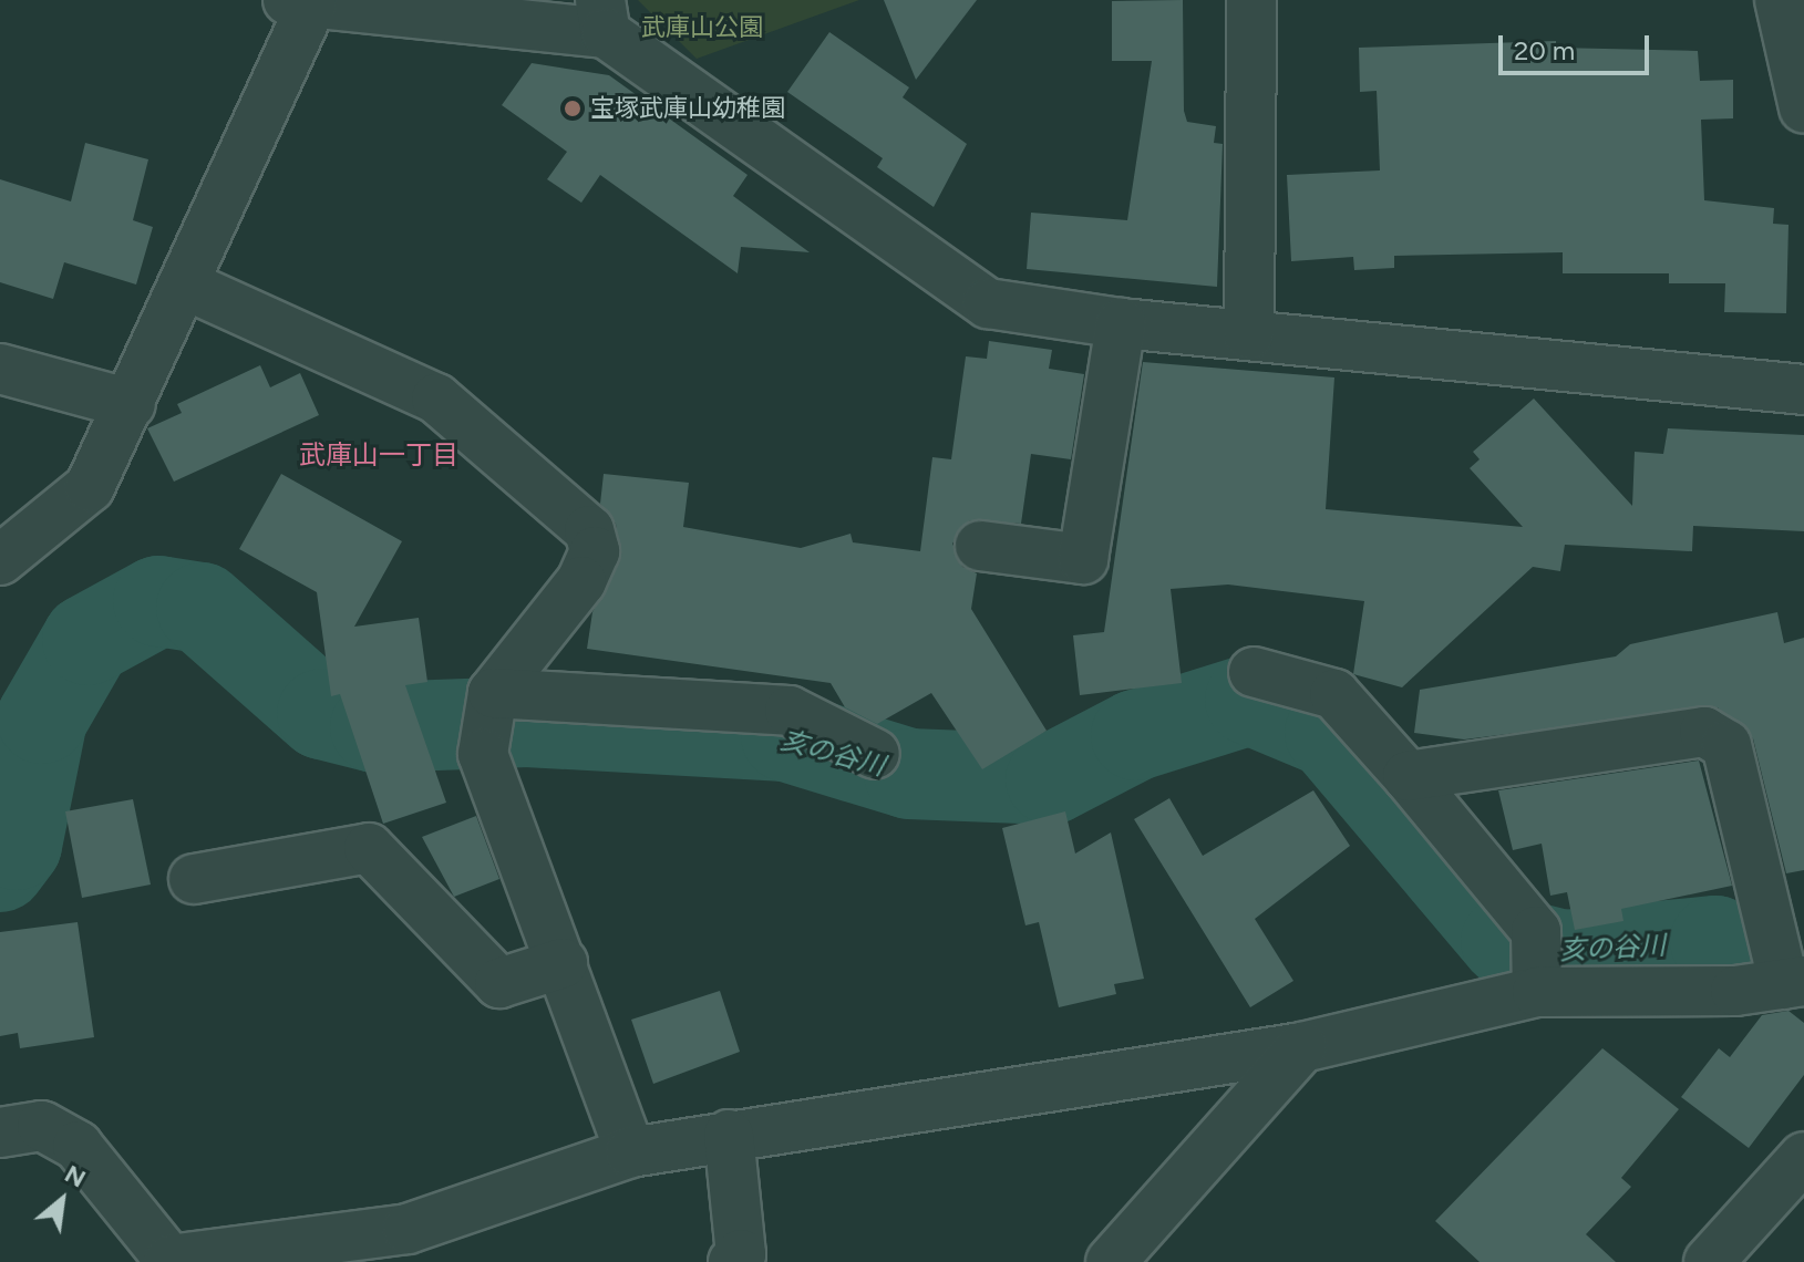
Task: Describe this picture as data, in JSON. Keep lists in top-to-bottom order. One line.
{"districts":["武庫山一丁目"],"water":["亥の谷川"],"parks":["武庫山公園"],"places":["宝塚武庫山幼稚園"],"scale_bar":"20 m","north":"top right"}
